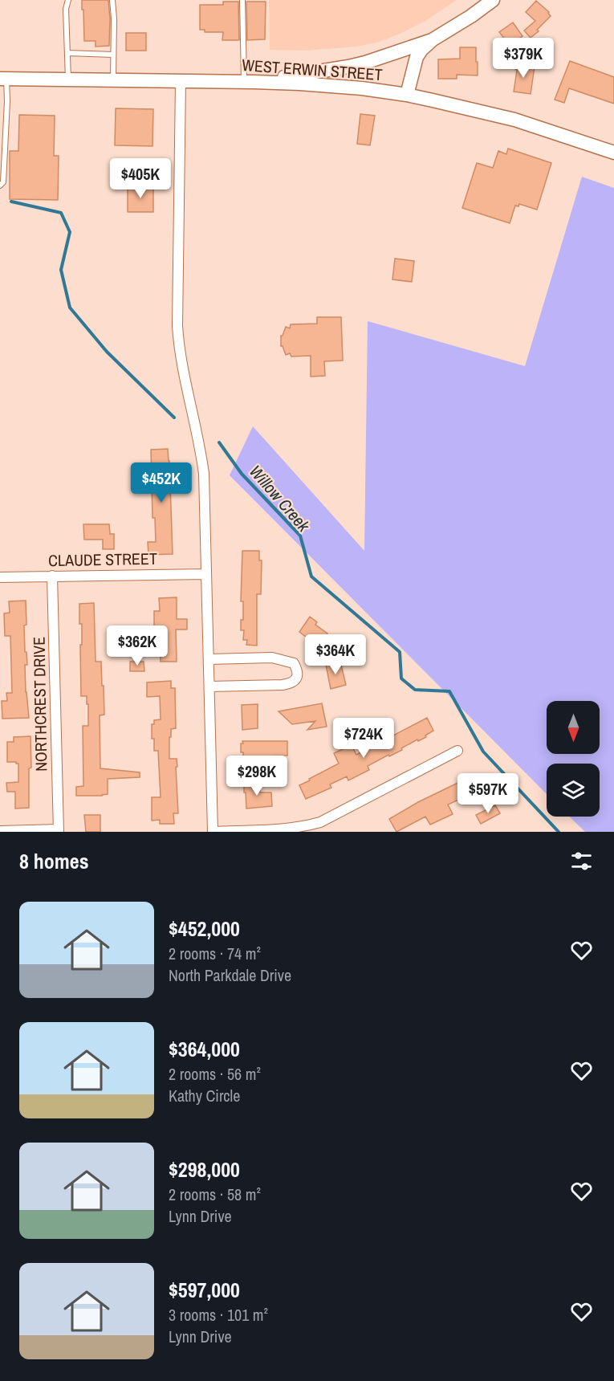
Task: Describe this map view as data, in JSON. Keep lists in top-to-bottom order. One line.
{"streets":{"main road":["WEST ERWIN STREET"],"street":["CLAUDE STREET","NORTHCREST DRIVE"]},"crossings":[["CLAUDE STREET","NORTHCREST DRIVE"]],"water":["Willow Creek"],"north":"bottom","page":{"price":["$379K","$405K","$452K","$362K","$364K","$724K","$298K","$597K"],"heading":"8 homes","list":[{"name":"$452,000","note":"2 rooms · 74 m² · North Parkdale Drive"},{"name":"$364,000","note":"2 rooms · 56 m² · Kathy Circle"},{"name":"$298,000","note":"2 rooms · 58 m² · Lynn Drive"},{"name":"$597,000","note":"3 rooms · 101 m² · Lynn Drive"}]}}
